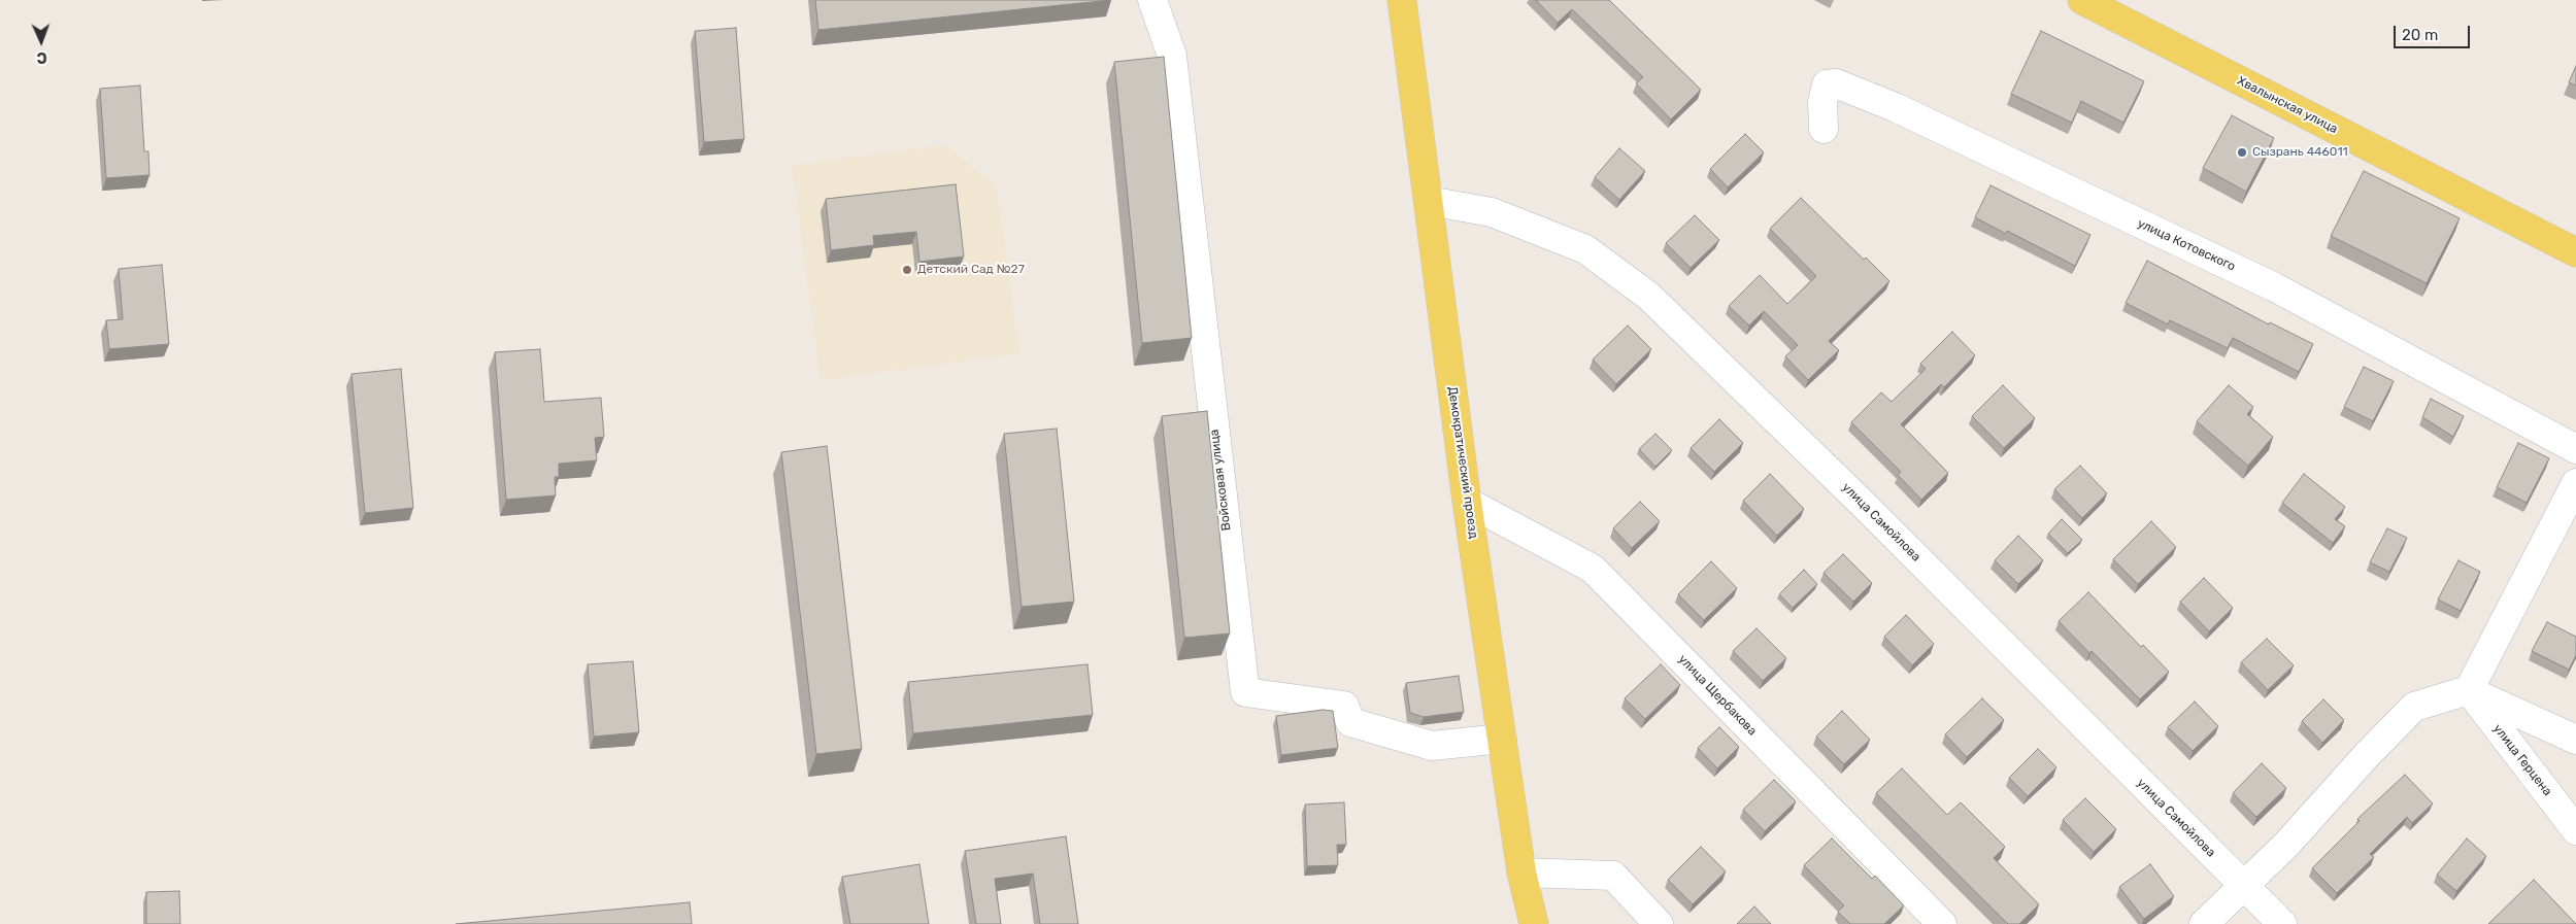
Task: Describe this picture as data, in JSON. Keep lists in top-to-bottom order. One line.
{"streets":{"main road":["Хвалынская улица","Демократический проезд"],"street":["улица Котовского","Войсковая улица","улица Самойлова","улица Щербакова","улица Герцена"]},"crossings":[["Демократический проезд","Войсковая улица"],["Демократический проезд","улица Самойлова"],["Демократический проезд","улица Щербакова"]],"places":["Сызрань 446011","Детский Сад №27"],"scale_bar":"20 m","north":"bottom"}
